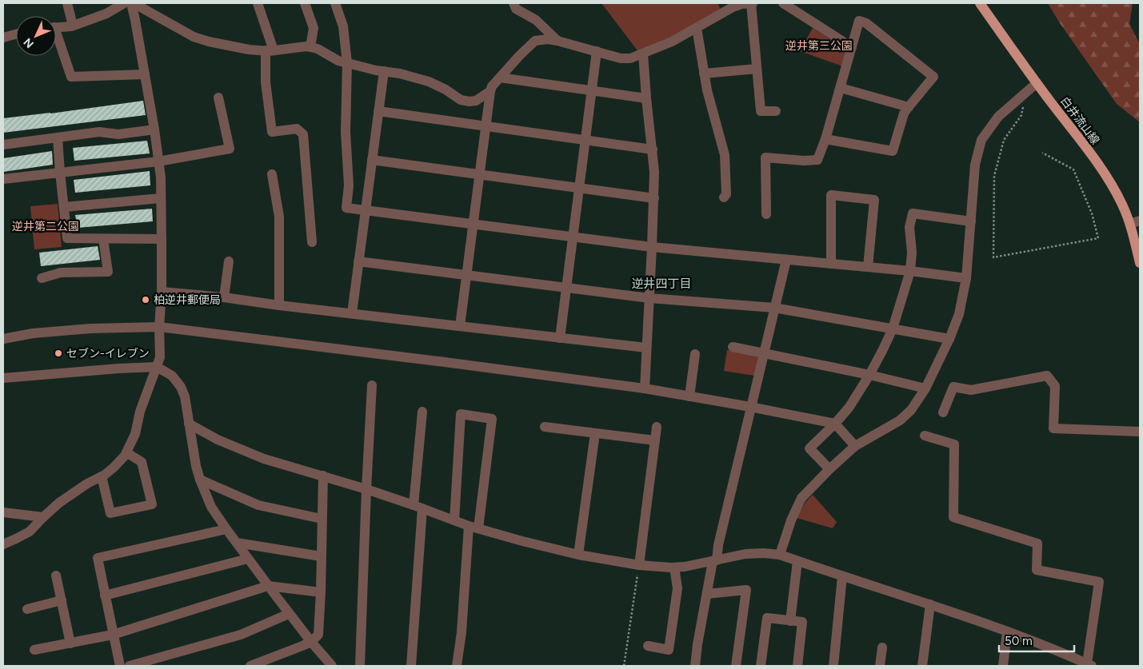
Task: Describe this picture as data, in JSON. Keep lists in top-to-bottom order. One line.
{"streets":{"main road":["白井流山線"]},"districts":["逆井四丁目"],"parks":["逆井第三公園","逆井第二公園"],"places":["柏逆井郵便局","セブン-イレブン"],"scale_bar":"50 m","north":"bottom left"}
